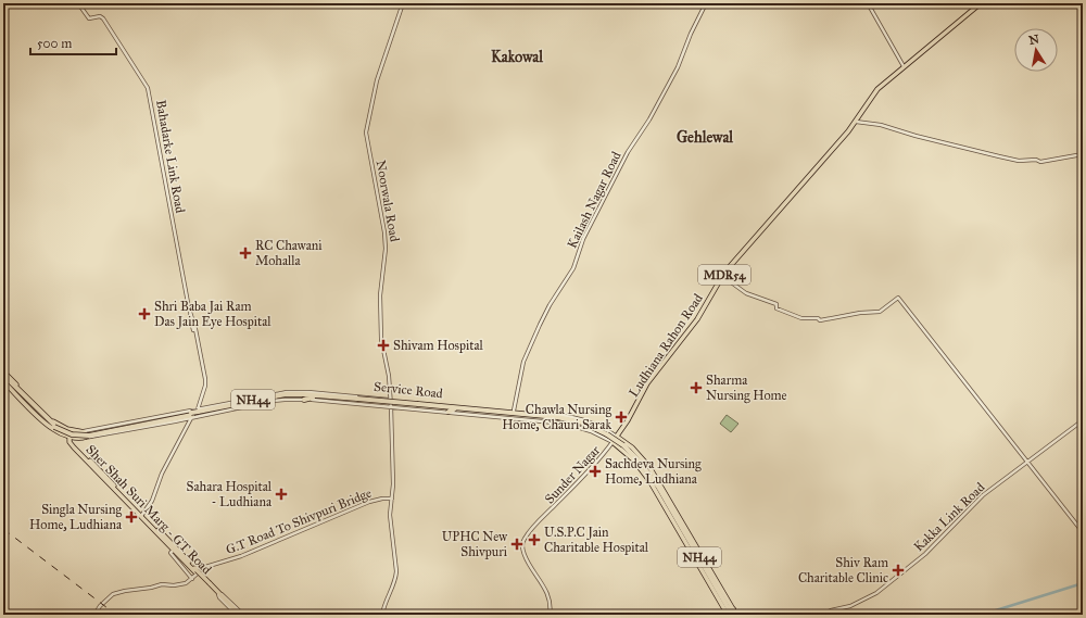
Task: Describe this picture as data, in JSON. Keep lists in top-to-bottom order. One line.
{"streets":{"highway":["NH44"],"main road":["MDR54","Ludhiana Rahon Road","Service Road","Sher Shah Suri Marg - GT Road"],"street":["Bahadarke Link Road","Kailash Nagar Road","Noorwala Road","Sunder Nagar","Kakka Link Road","G.T Road To Shivpuri Bridge"]},"crossings":[["Bahadarke Link Road","Service Road"],["Bahadarke Link Road","NH44"],["Kailash Nagar Road","Service Road"],["Noorwala Road","Service Road"],["Noorwala Road","G.T Road To Shivpuri Bridge"],["Ludhiana Rahon Road","Service Road"],["Ludhiana Rahon Road","Sunder Nagar"],["Service Road","NH44"],["Service Road","Sunder Nagar"],["Service Road","Sher Shah Suri Marg - GT Road"]],"districts":["Kakowal","Gehlewal"],"places":{"health":["RC Chawani Mohalla","Shri Baba Jai Ram Das Jain Eye Hospital","Shivam Hospital","Sharma Nursing Home","Chawla Nursing Home, Chauri Sarak","Sachdeva Nursing Home, Ludhiana","Sahara Hospital - Ludhiana","Singla Nursing Home, Ludhiana","U.S.P.C Jain Charitable Hospital","UPHC New Shivpuri","Shiv Ram Charitable Clinic"]},"scale_bar":"500 m","north":"top"}
